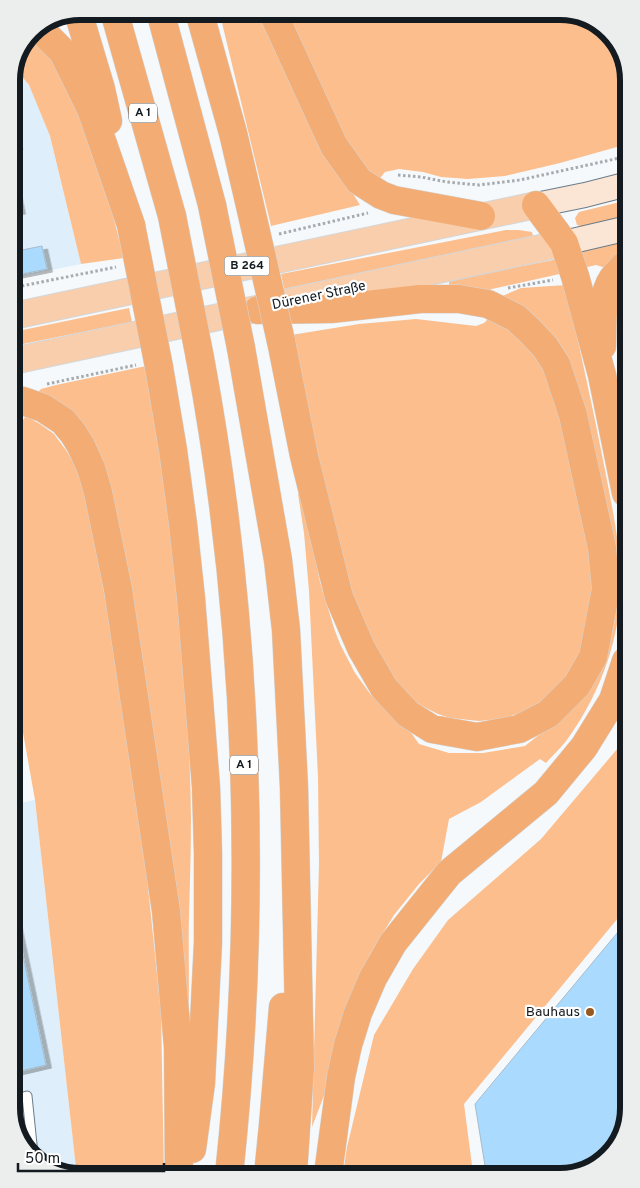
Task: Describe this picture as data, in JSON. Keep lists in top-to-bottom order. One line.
{"streets":{"highway":["A 1"],"main road":["B 264","Dürener Straße"]},"places":["Bauhaus"],"scale_bar":"50 m"}
